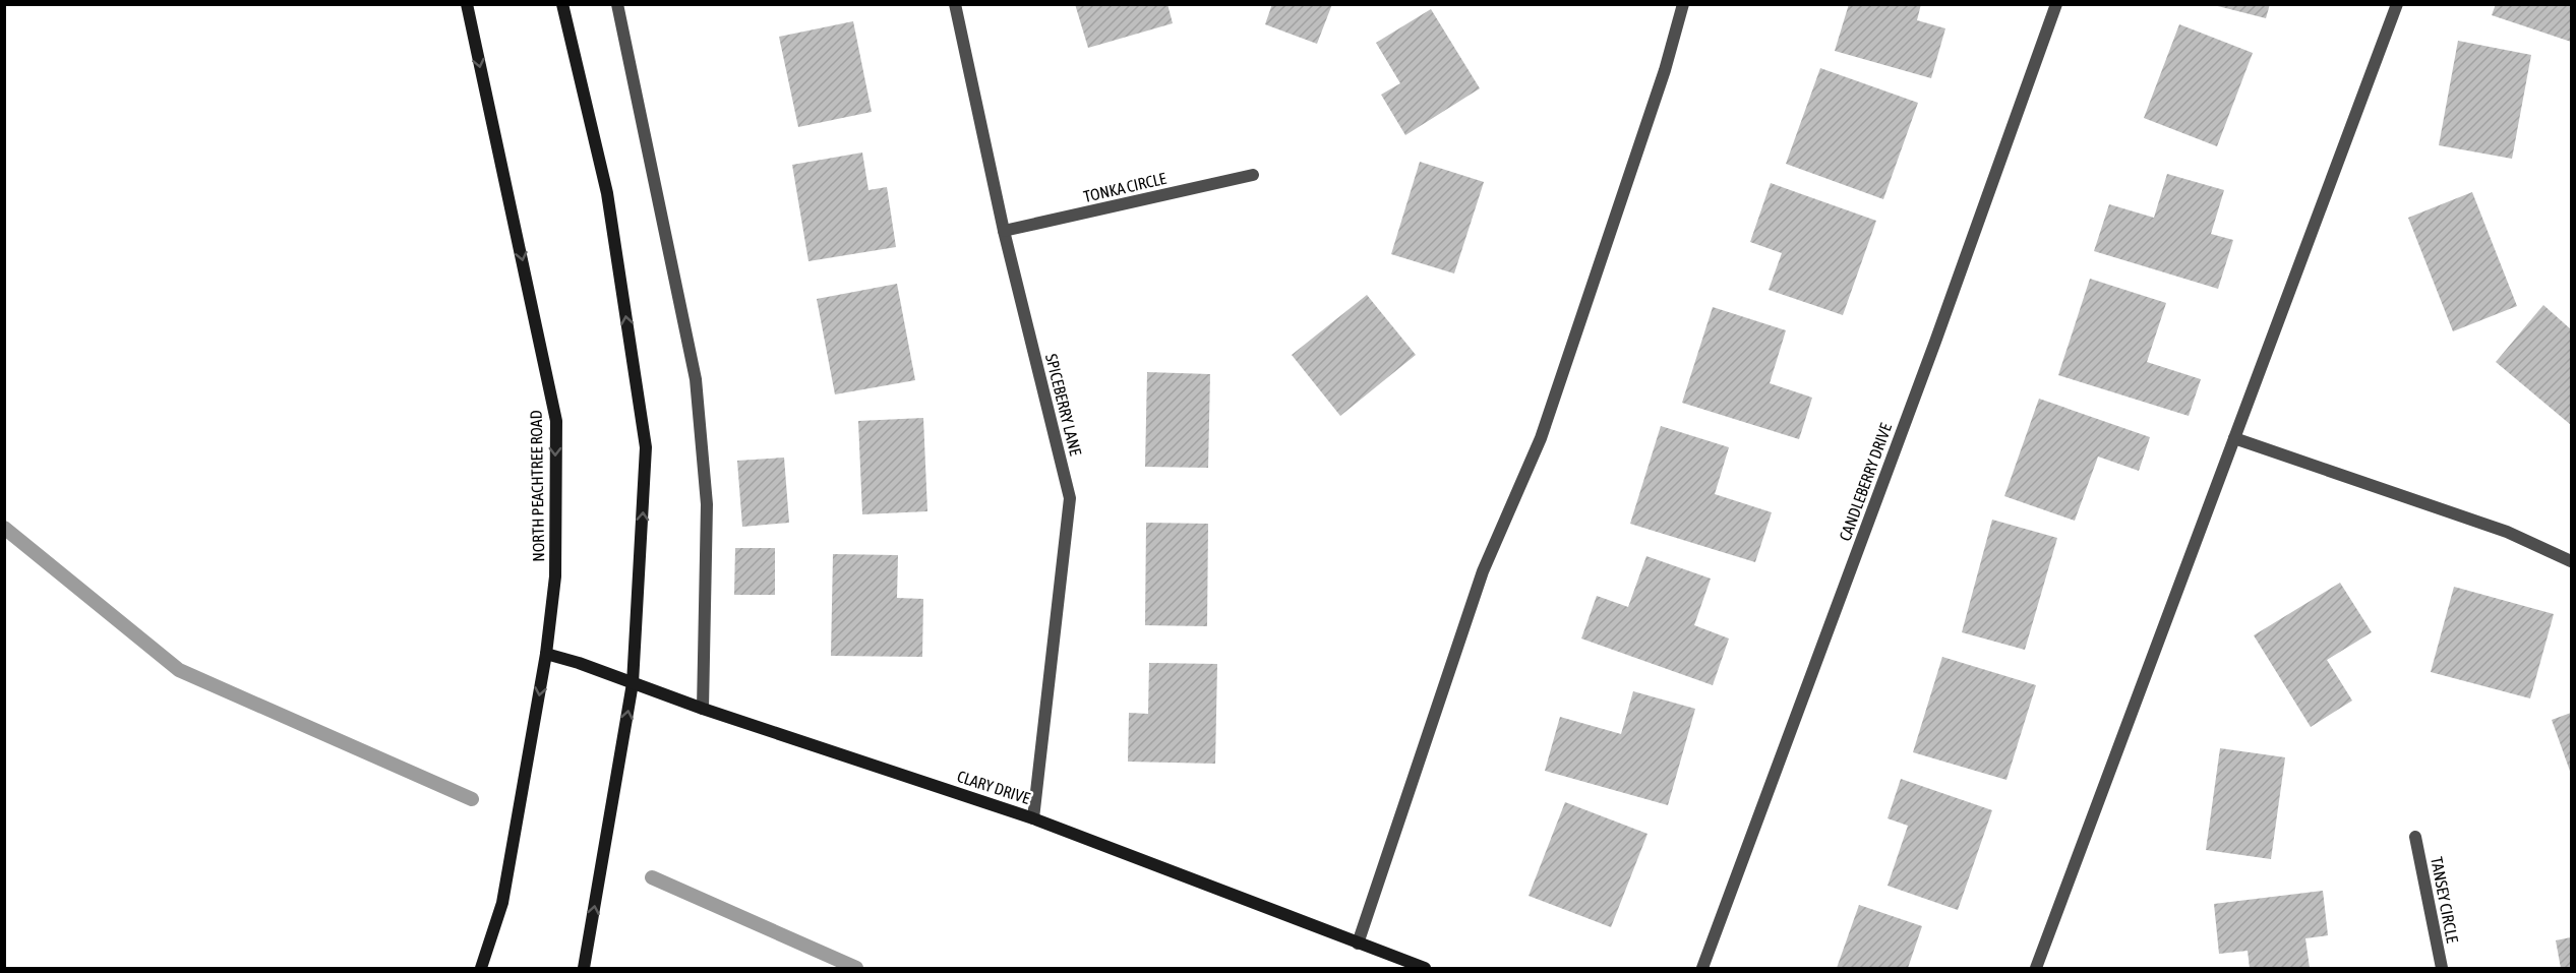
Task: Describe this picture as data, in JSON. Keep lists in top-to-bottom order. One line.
{"streets":{"main road":["NORTH PEACHTREE ROAD","CLARY DRIVE"],"street":["TONKA CIRCLE","SPICEBERRY LANE","CANDLEBERRY DRIVE","TANSEY CIRCLE"]},"crossings":[["TONKA CIRCLE","SPICEBERRY LANE"],["SPICEBERRY LANE","CLARY DRIVE"],["NORTH PEACHTREE ROAD","CLARY DRIVE"]]}
